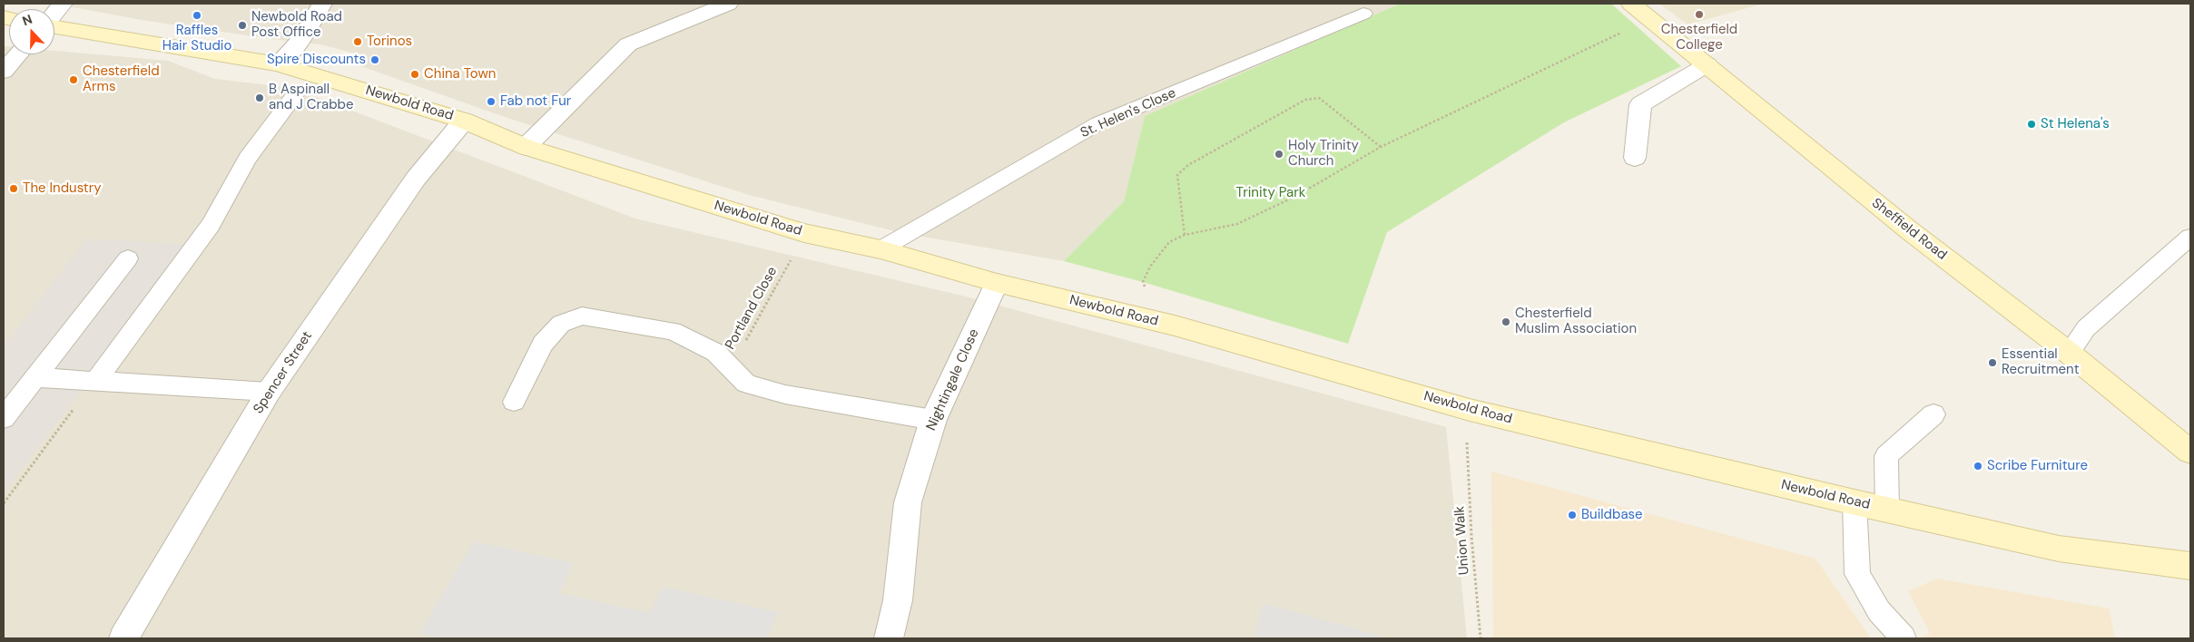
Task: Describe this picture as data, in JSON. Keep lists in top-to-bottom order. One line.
{"streets":{"main road":["Newbold Road","Sheffield Road"],"street":["Spencer Street","Nightingale Close"],"lane":["St. Helen's Close"],"path":["Portland Close","Union Walk"]},"crossings":[["Newbold Road","St. Helen's Close"],["Newbold Road","Spencer Street"],["Newbold Road","Nightingale Close"]],"parks":["Trinity Park"],"places":["Chesterfield College","Raffles Hair Studio","Newbold Road Post Office","Torinos","Spire Discounts","China Town","Chesterfield Arms","B Aspinall and J Crabbe","Fab not Fur","St Helena's","Holy Trinity Church","The Industry","Chesterfield Muslim Association","Essential Recruitment","Scribe Furniture","Buildbase"],"north":"top"}
